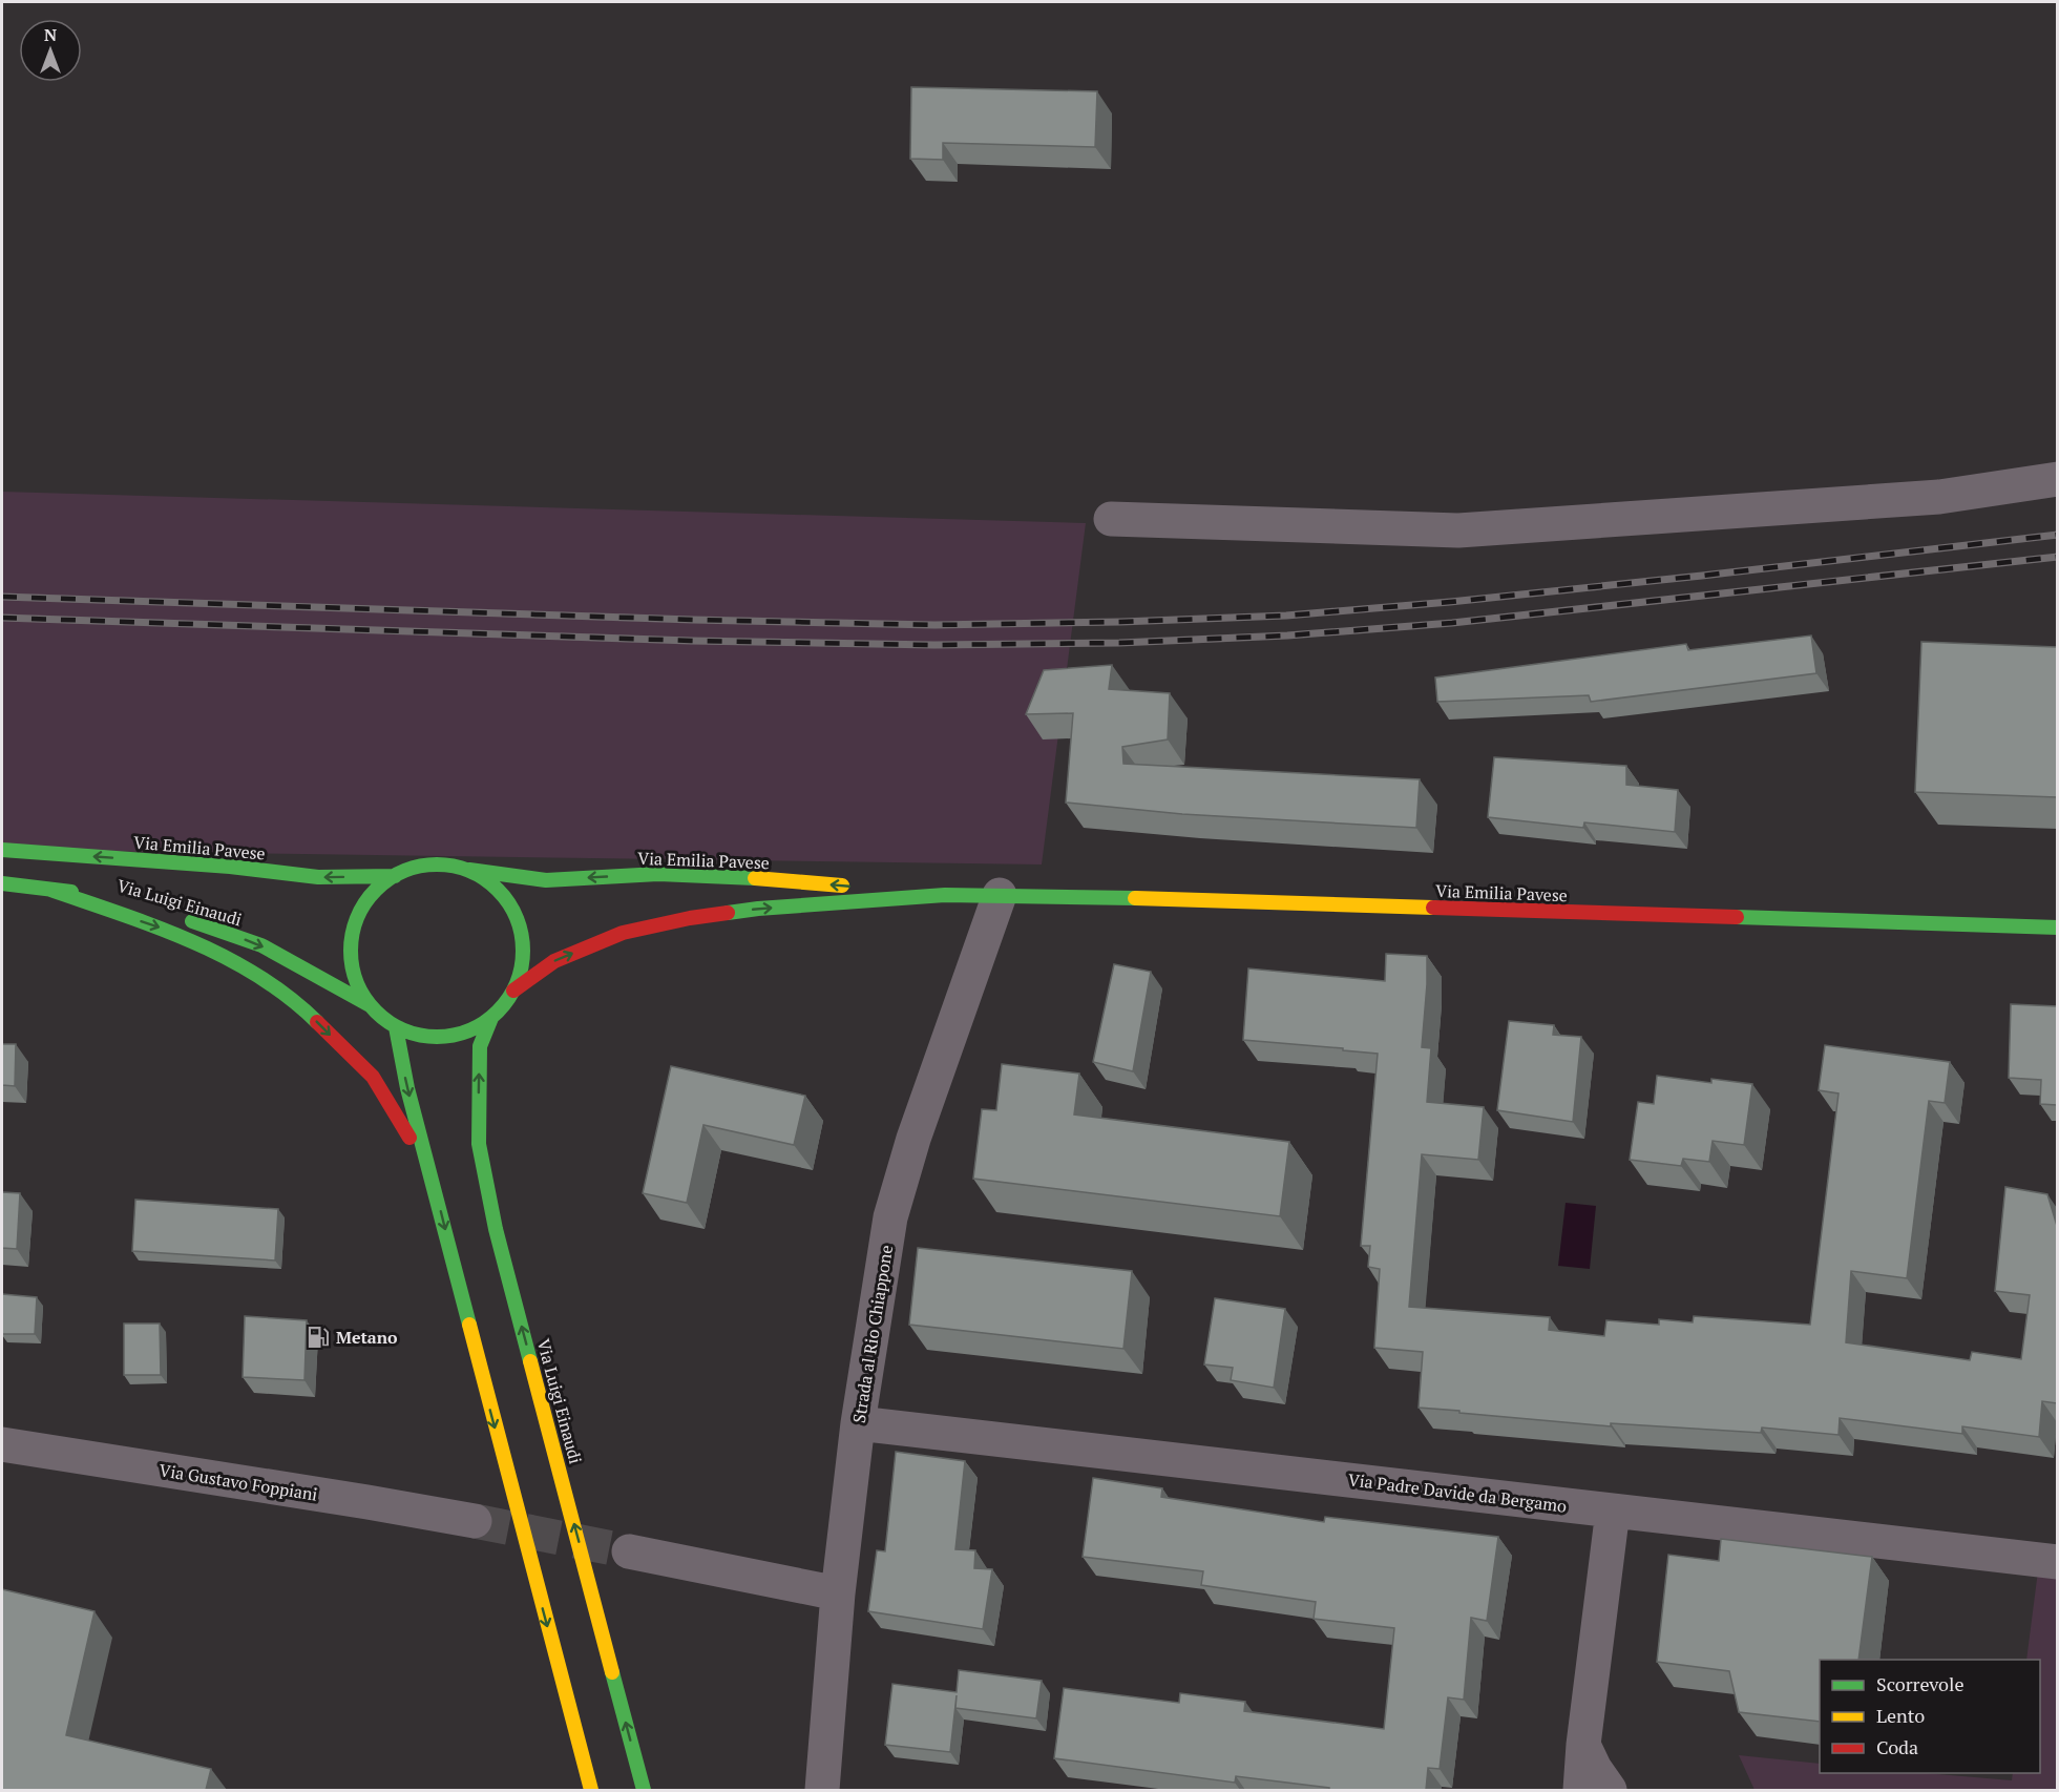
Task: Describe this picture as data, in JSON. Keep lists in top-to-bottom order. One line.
{"streets":{"main road":["Via Emilia Pavese","Via Luigi Einaudi"],"street":["Strada al Rio Chiappone","Via Gustavo Foppiani","Via Padre Davide da Bergamo"]},"crossings":[["Via Emilia Pavese","Via Luigi Einaudi"],["Via Emilia Pavese","Strada al Rio Chiappone"],["Strada al Rio Chiappone","Via Padre Davide da Bergamo"]],"places":{"fuel station":["Metano"]},"legend":["Scorrevole","Lento","Coda"],"north":"top"}
